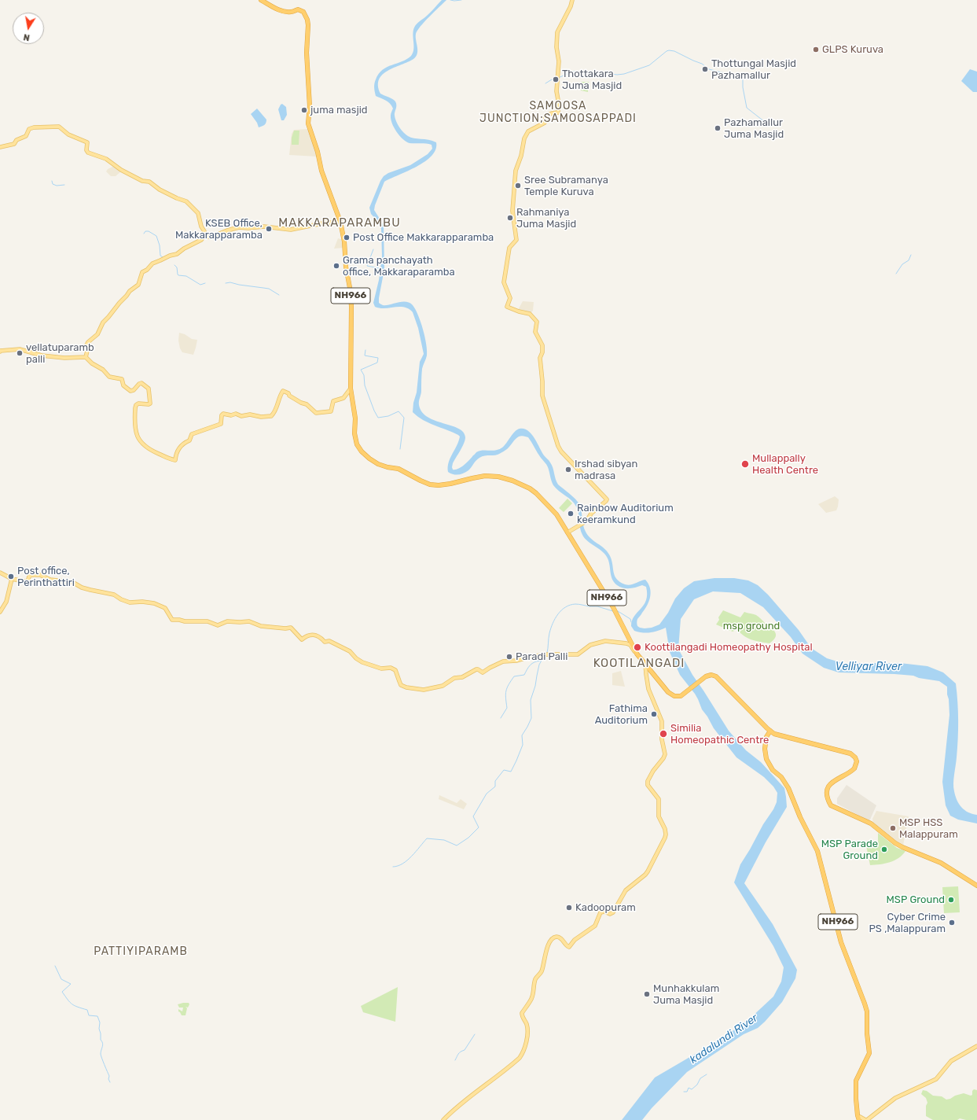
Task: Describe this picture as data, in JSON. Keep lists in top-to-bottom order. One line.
{"streets":{"highway":["NH966"]},"districts":["SAMOOSA JUNCTION;SAMOOSAPPADI","MAKKARAPARAMBU","KOOTILANGADI","PATTIYIPARAMB"],"water":["Velliyar River","kadalundi River"],"parks":["msp ground"],"places":["GLPS Kuruva","Thottungal Masjid Pazhamallur","Thottakara Juma Masjid","juma masjid","Pazhamallur Juma Masjid","Sree Subramanya Temple Kuruva","Rahmaniya Juma Masjid","KSEB Office, Makkarapparamba","Post Office Makkarapparamba","Grama panchayath office, Makkaraparamba","vellatuparamb palli","Mullappally Health Centre","Irshad sibyan madrasa","Rainbow Auditorium keeramkund","Post office, Perinthattiri","Koottilangadi Homeopathy Hospital","Paradi Palli","Fathima Auditorium","Similia Homeopathic Centre","MSP HSS Malappuram","MSP Parade Ground","MSP Ground","Kadoopuram","Cyber Crime PS ,Malappuram","Munhakkulam Juma Masjid"],"north":"bottom"}
